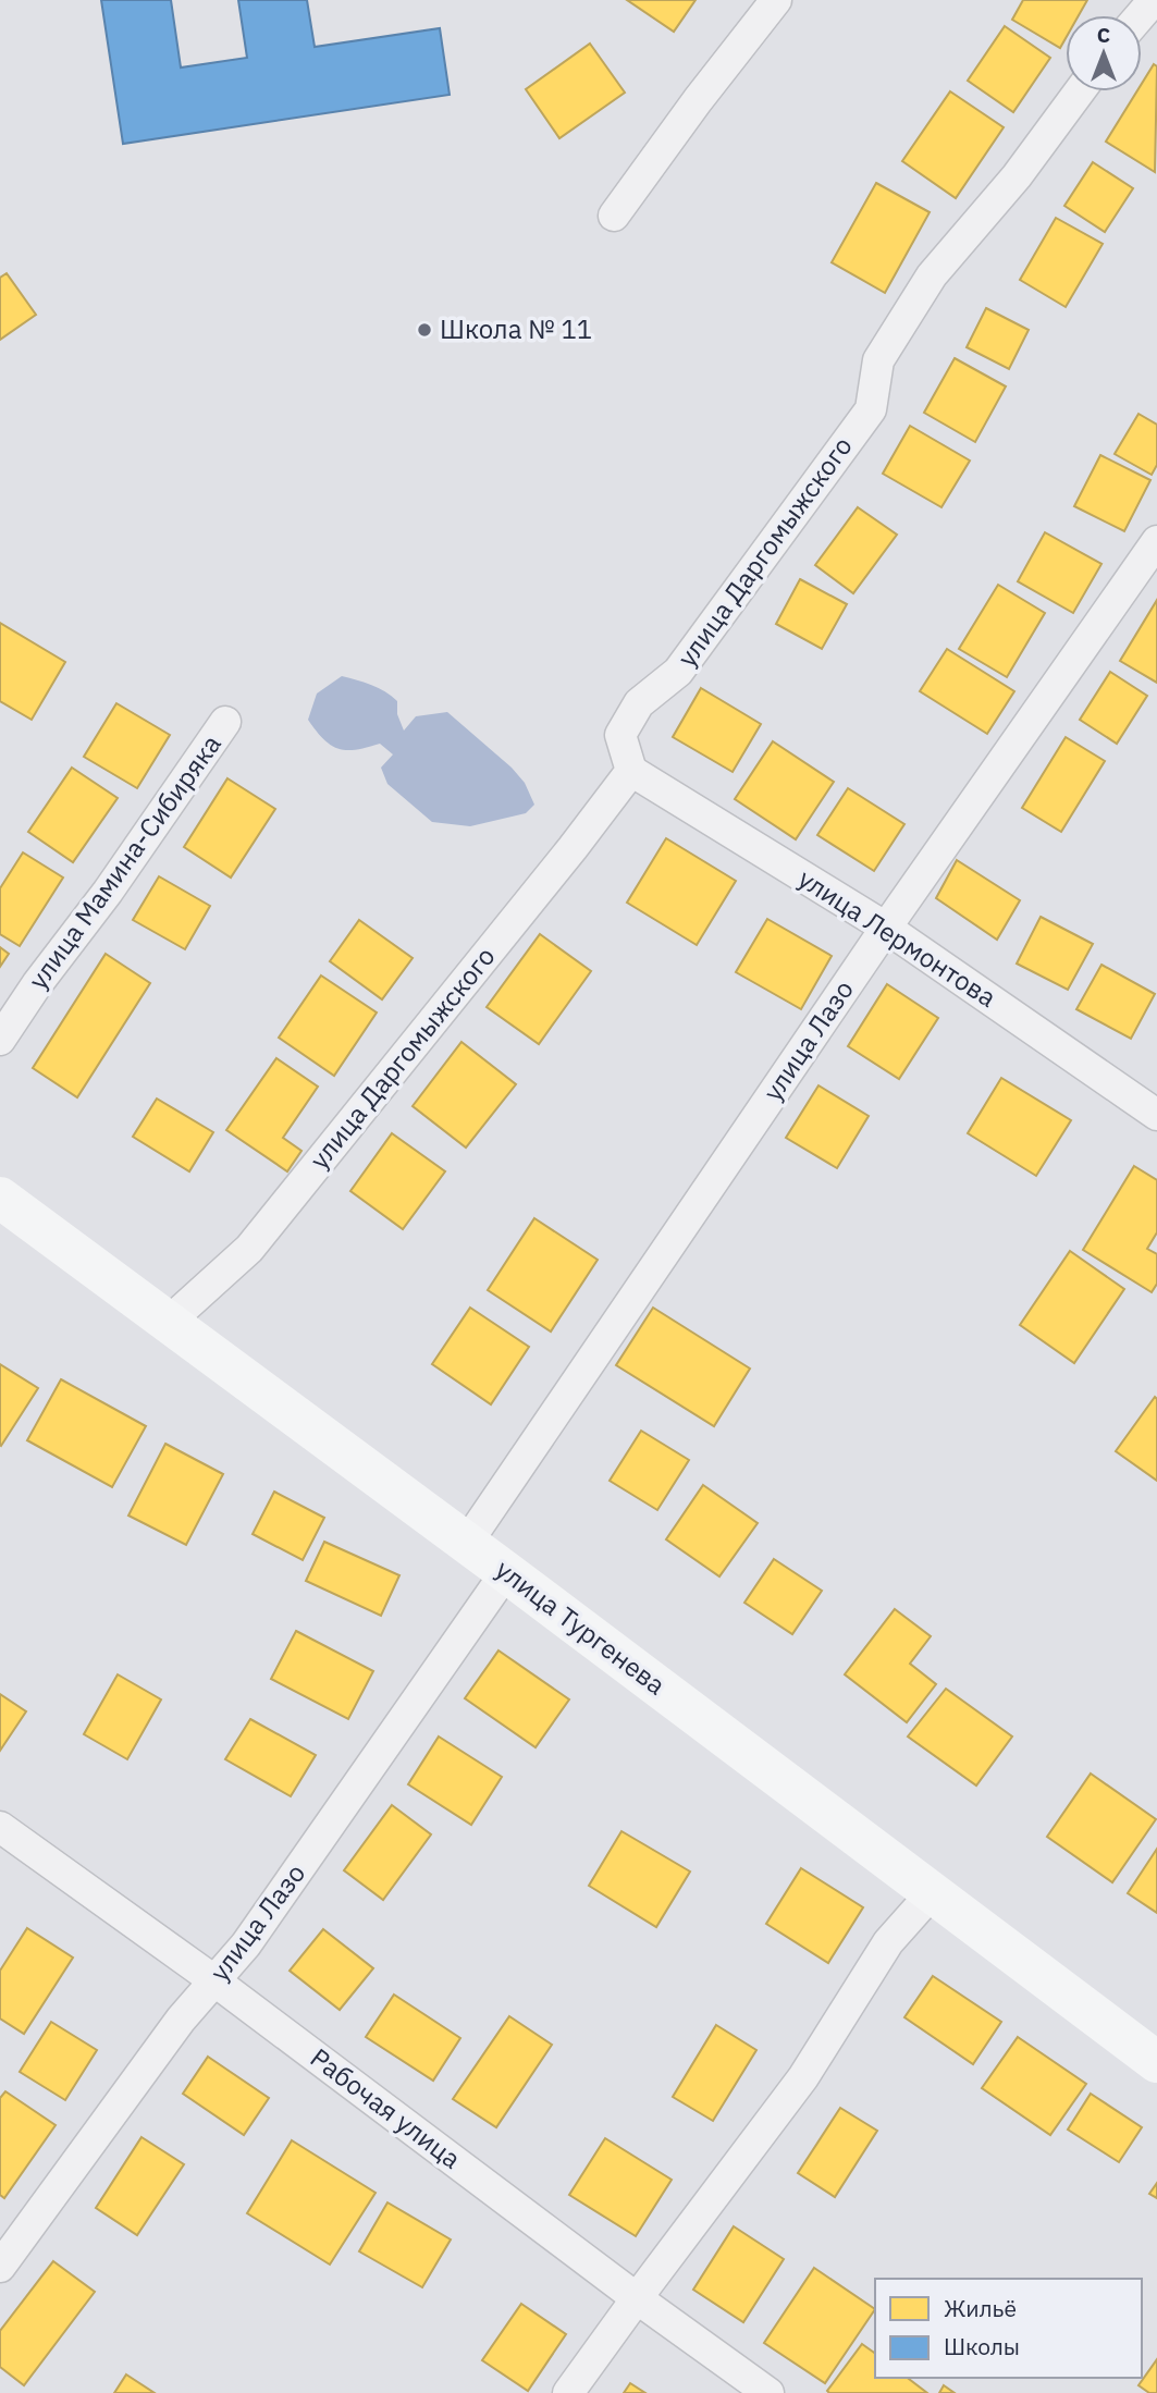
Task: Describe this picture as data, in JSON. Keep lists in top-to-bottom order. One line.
{"streets":{"street":["улица Даргомыжского","улица Мамина-Сибиряка","улица Лермонтова","улица Лазо","улица Тургенева","Рабочая улица"]},"crossings":[["улица Даргомыжского","улица Лермонтова"],["улица Даргомыжского","улица Тургенева"],["улица Лермонтова","улица Лазо"],["улица Лазо","улица Тургенева"],["улица Лазо","Рабочая улица"]],"places":["Школа № 11"],"legend":["Жильё","Школы"],"north":"top"}
